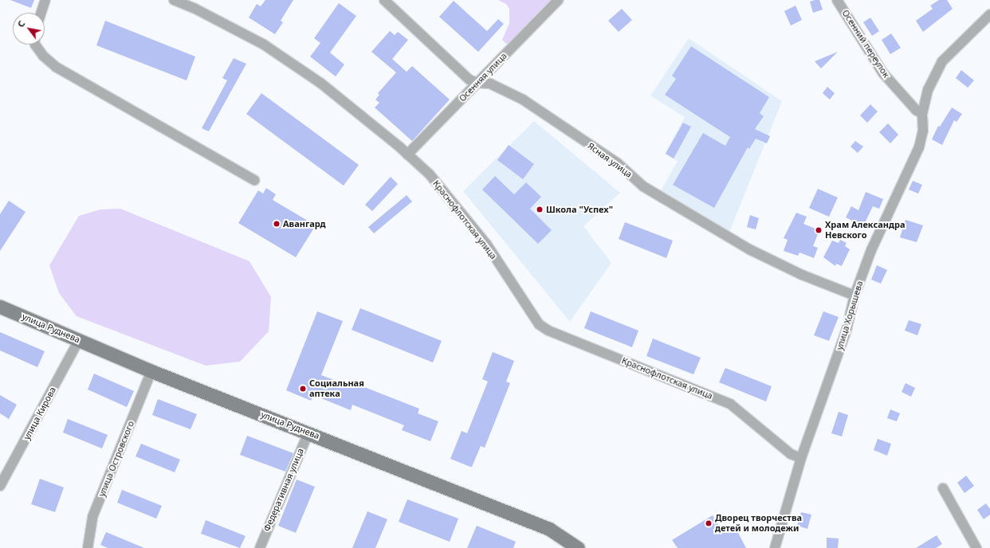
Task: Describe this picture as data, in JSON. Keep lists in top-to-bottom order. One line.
{"streets":{"main road":["улица Руднева"],"street":["Осенний переулок","Осенняя улица","Ясная улица","Краснофлотская улица","улица Хорышева","улица Кирова","улица Островского","Федеративная улица"]},"crossings":[["Осенний переулок","улица Хорышева"],["Осенняя улица","Ясная улица"],["Осенняя улица","Краснофлотская улица"],["Ясная улица","улица Хорышева"],["Краснофлотская улица","улица Хорышева"],["улица Руднева","улица Кирова"],["улица Руднева","улица Островского"],["улица Руднева","Федеративная улица"]],"places":["Школа \"Успех\"","Авангард","Храм Александра Невского","Социальная аптека","Дворец творчества детей и молодежи"],"north":"top left"}
